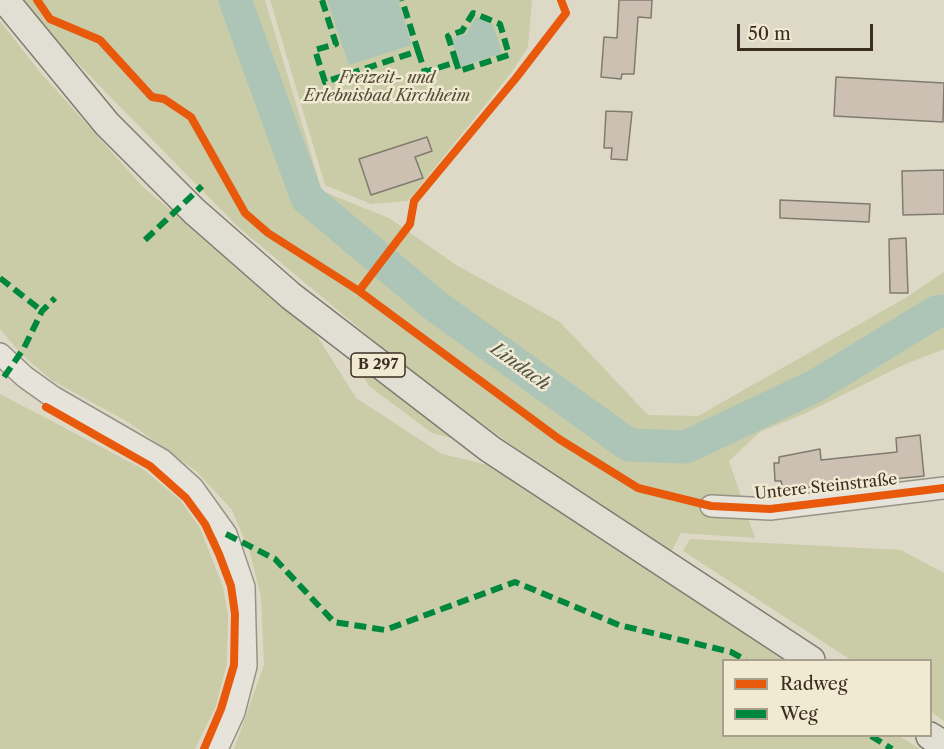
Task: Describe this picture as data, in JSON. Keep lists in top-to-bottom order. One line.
{"streets":{"main road":["B 297"],"street":["Untere Steinstraße"]},"water":["Lindach"],"parks":["Freizeit- und Erlebnisbad Kirchheim"],"legend":["Radweg","Weg"],"scale_bar":"50 m"}
